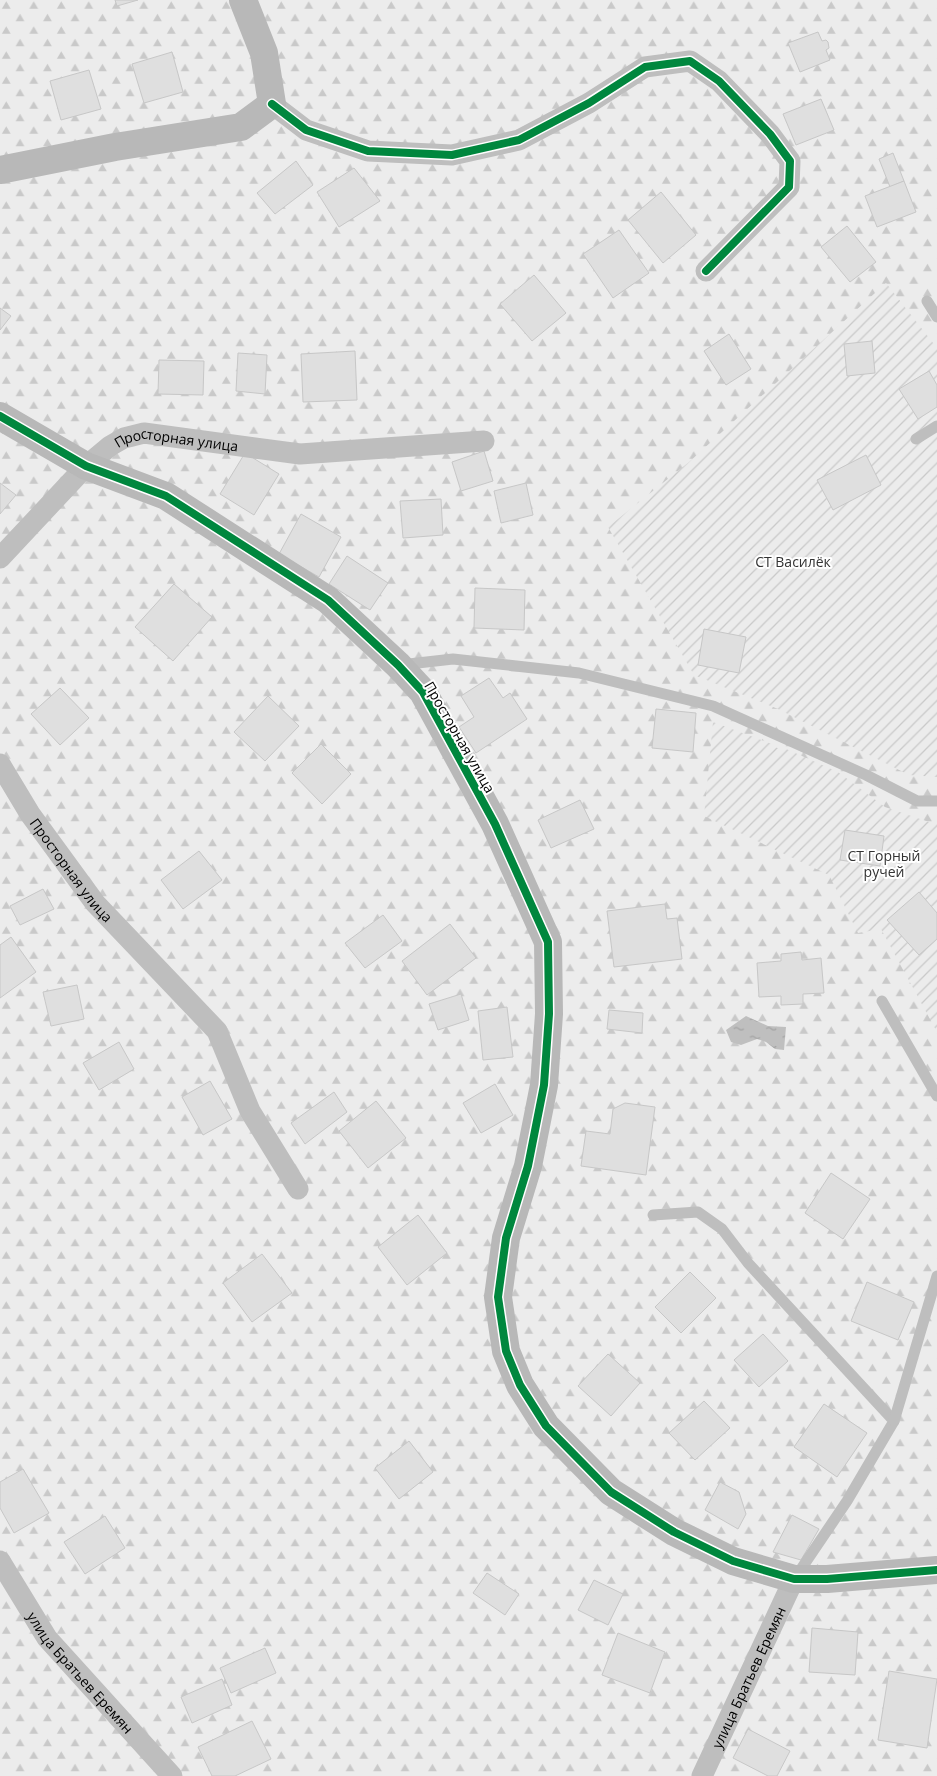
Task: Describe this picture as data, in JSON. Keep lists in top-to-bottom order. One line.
{"streets":{"street":["Просторная улица","улица Братьев Еремян"]},"crossings":[["Просторная улица","улица Братьев Еремян"]],"parks":["СТ Василёк","СТ Горный ручей"]}
